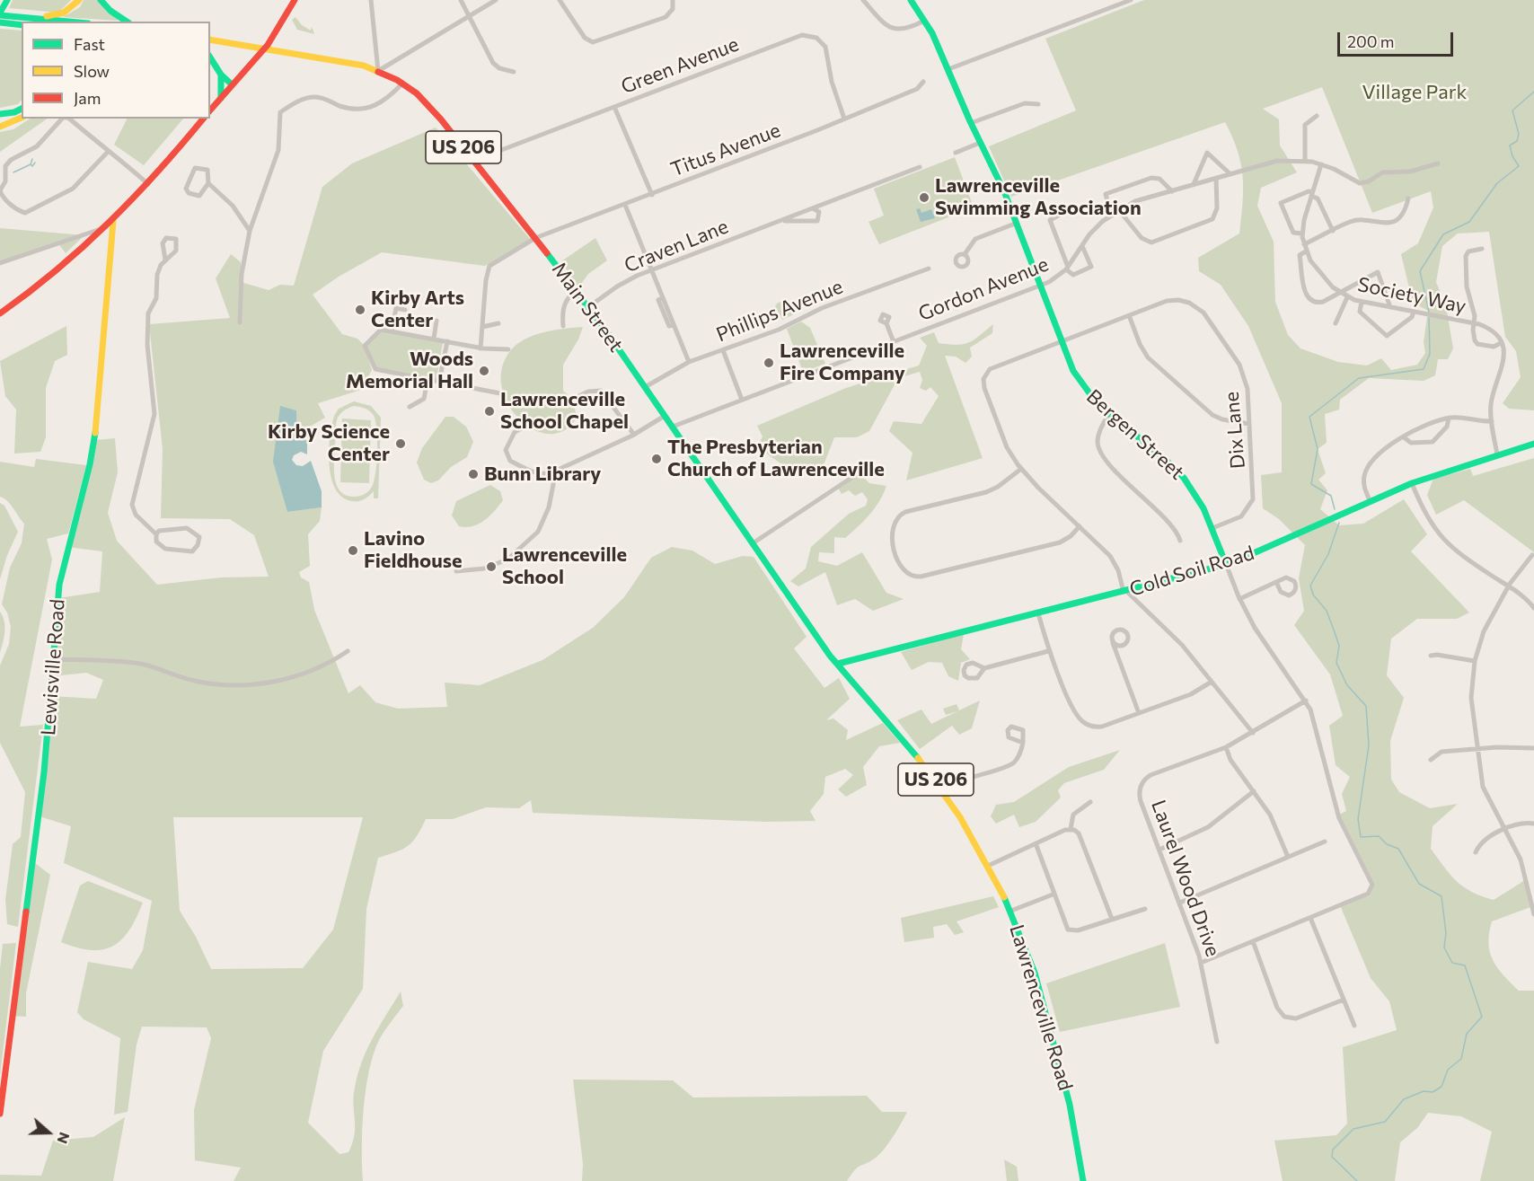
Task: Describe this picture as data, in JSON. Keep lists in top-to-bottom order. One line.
{"streets":{"main road":["US 206","Main Street","Bergen Street","Cold Soil Road","Lewisville Road","Lawrenceville Road"],"street":["Green Avenue","Titus Avenue","Craven Lane","Gordon Avenue","Society Way","Phillips Avenue","Dix Lane","Laurel Wood Drive"]},"crossings":[["Green Avenue","Titus Avenue"],["Green Avenue","Main Street"],["US 206","Main Street"],["Titus Avenue","Main Street"],["Craven Lane","Main Street"],["Gordon Avenue","Society Way"],["Gordon Avenue","Main Street"],["Gordon Avenue","Bergen Street"],["Main Street","Phillips Avenue"],["Main Street","Cold Soil Road"],["Main Street","Lawrenceville Road"],["Dix Lane","Bergen Street"],["Bergen Street","Cold Soil Road"],["Bergen Street","Laurel Wood Drive"],["Cold Soil Road","Lawrenceville Road"]],"parks":["Village Park"],"places":["Lawrenceville Swimming Association","Kirby Arts Center","Lawrenceville Fire Company","Woods Memorial Hall","Lawrenceville School Chapel","Kirby Science Center","The Presbyterian Church of Lawrenceville","Bunn Library","Lavino Fieldhouse","Lawrenceville School"],"legend":["Fast","Slow","Jam"],"scale_bar":"200 m","north":"right"}
